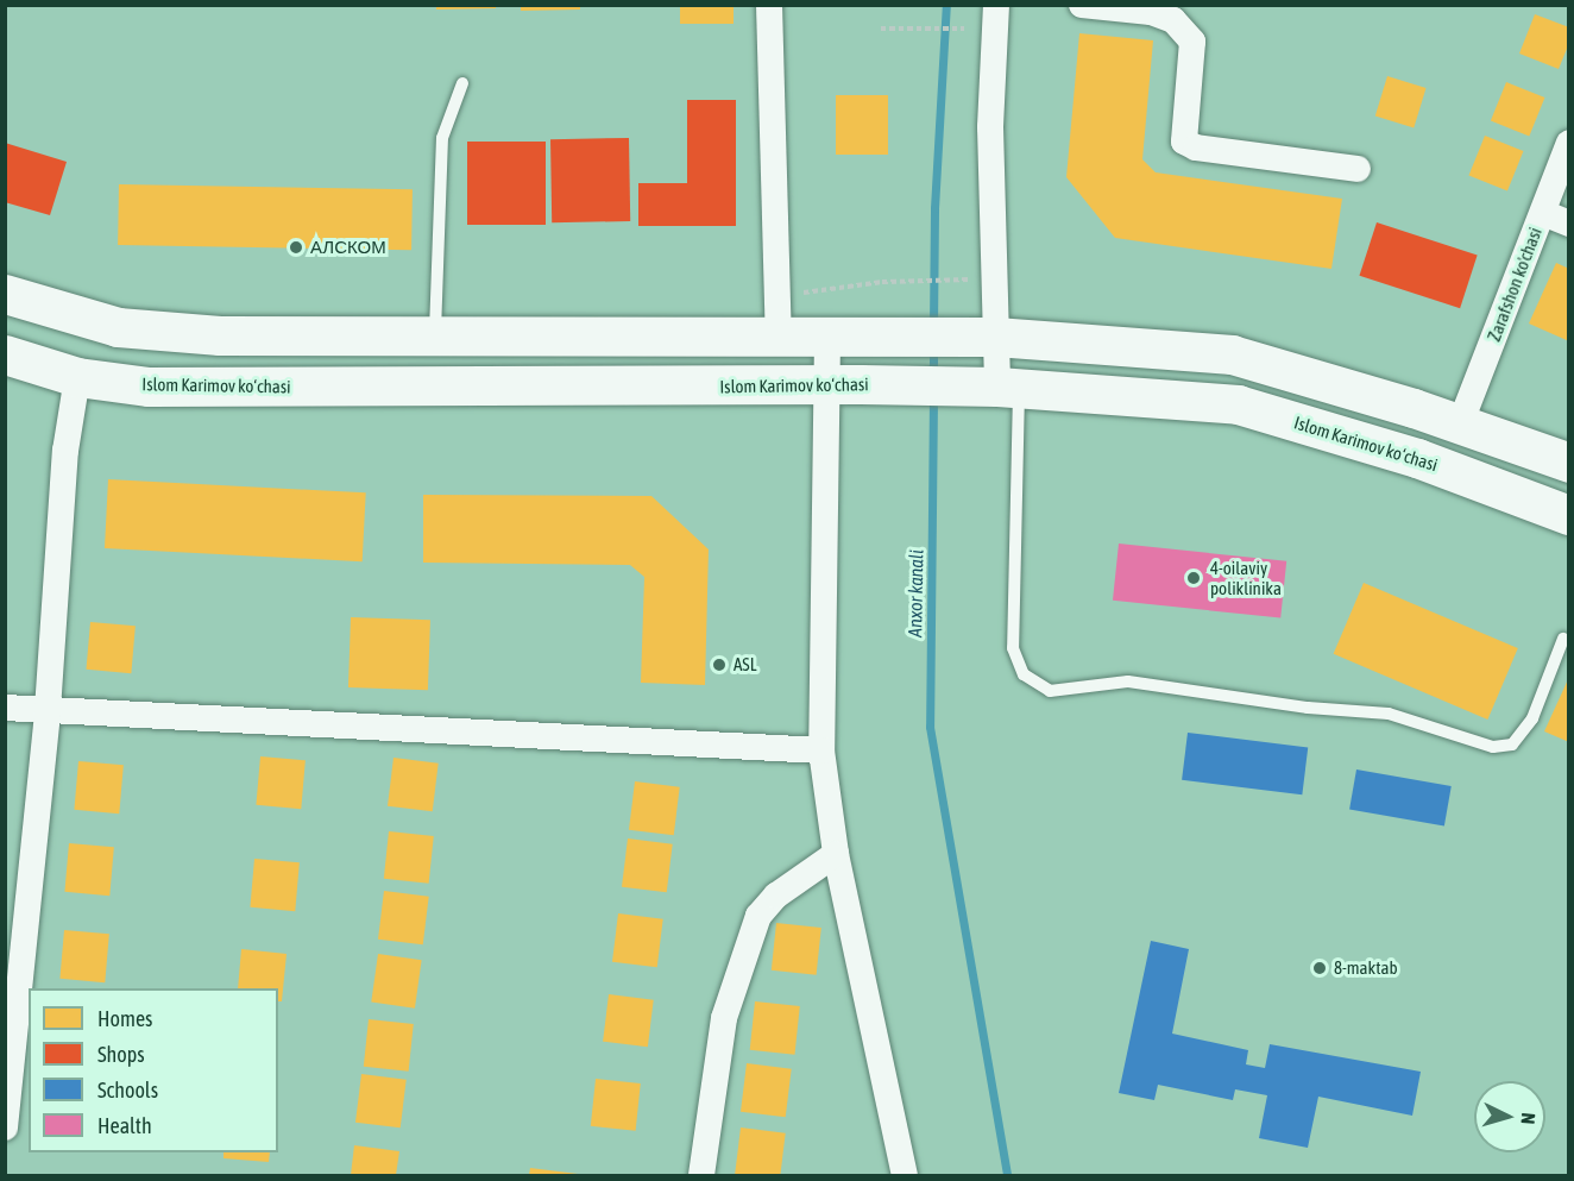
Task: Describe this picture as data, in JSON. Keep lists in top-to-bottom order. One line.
{"streets":{"main road":["Islom Karimov ko‘chasi"],"street":["Zarafshon ko'chasi"]},"water":["Anxor kanali"],"places":["АЛСКОМ","4-oilaviy poliklinika","ASL","8-maktab"],"legend":["Homes","Shops","Schools","Health"],"north":"right"}
